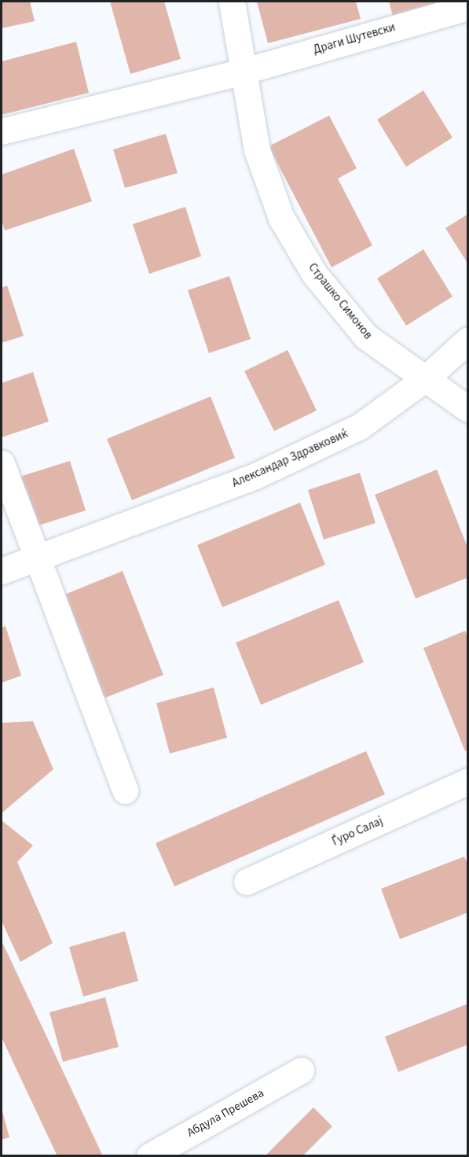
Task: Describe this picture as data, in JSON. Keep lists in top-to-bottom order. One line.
{"streets":{"street":["Драги Шутевски","Страшко Симонов","Александар Здравковиќ","Ѓуро Салај","Абдула Прешева"]},"crossings":[["Драги Шутевски","Страшко Симонов"],["Страшко Симонов","Александар Здравковиќ"]]}
